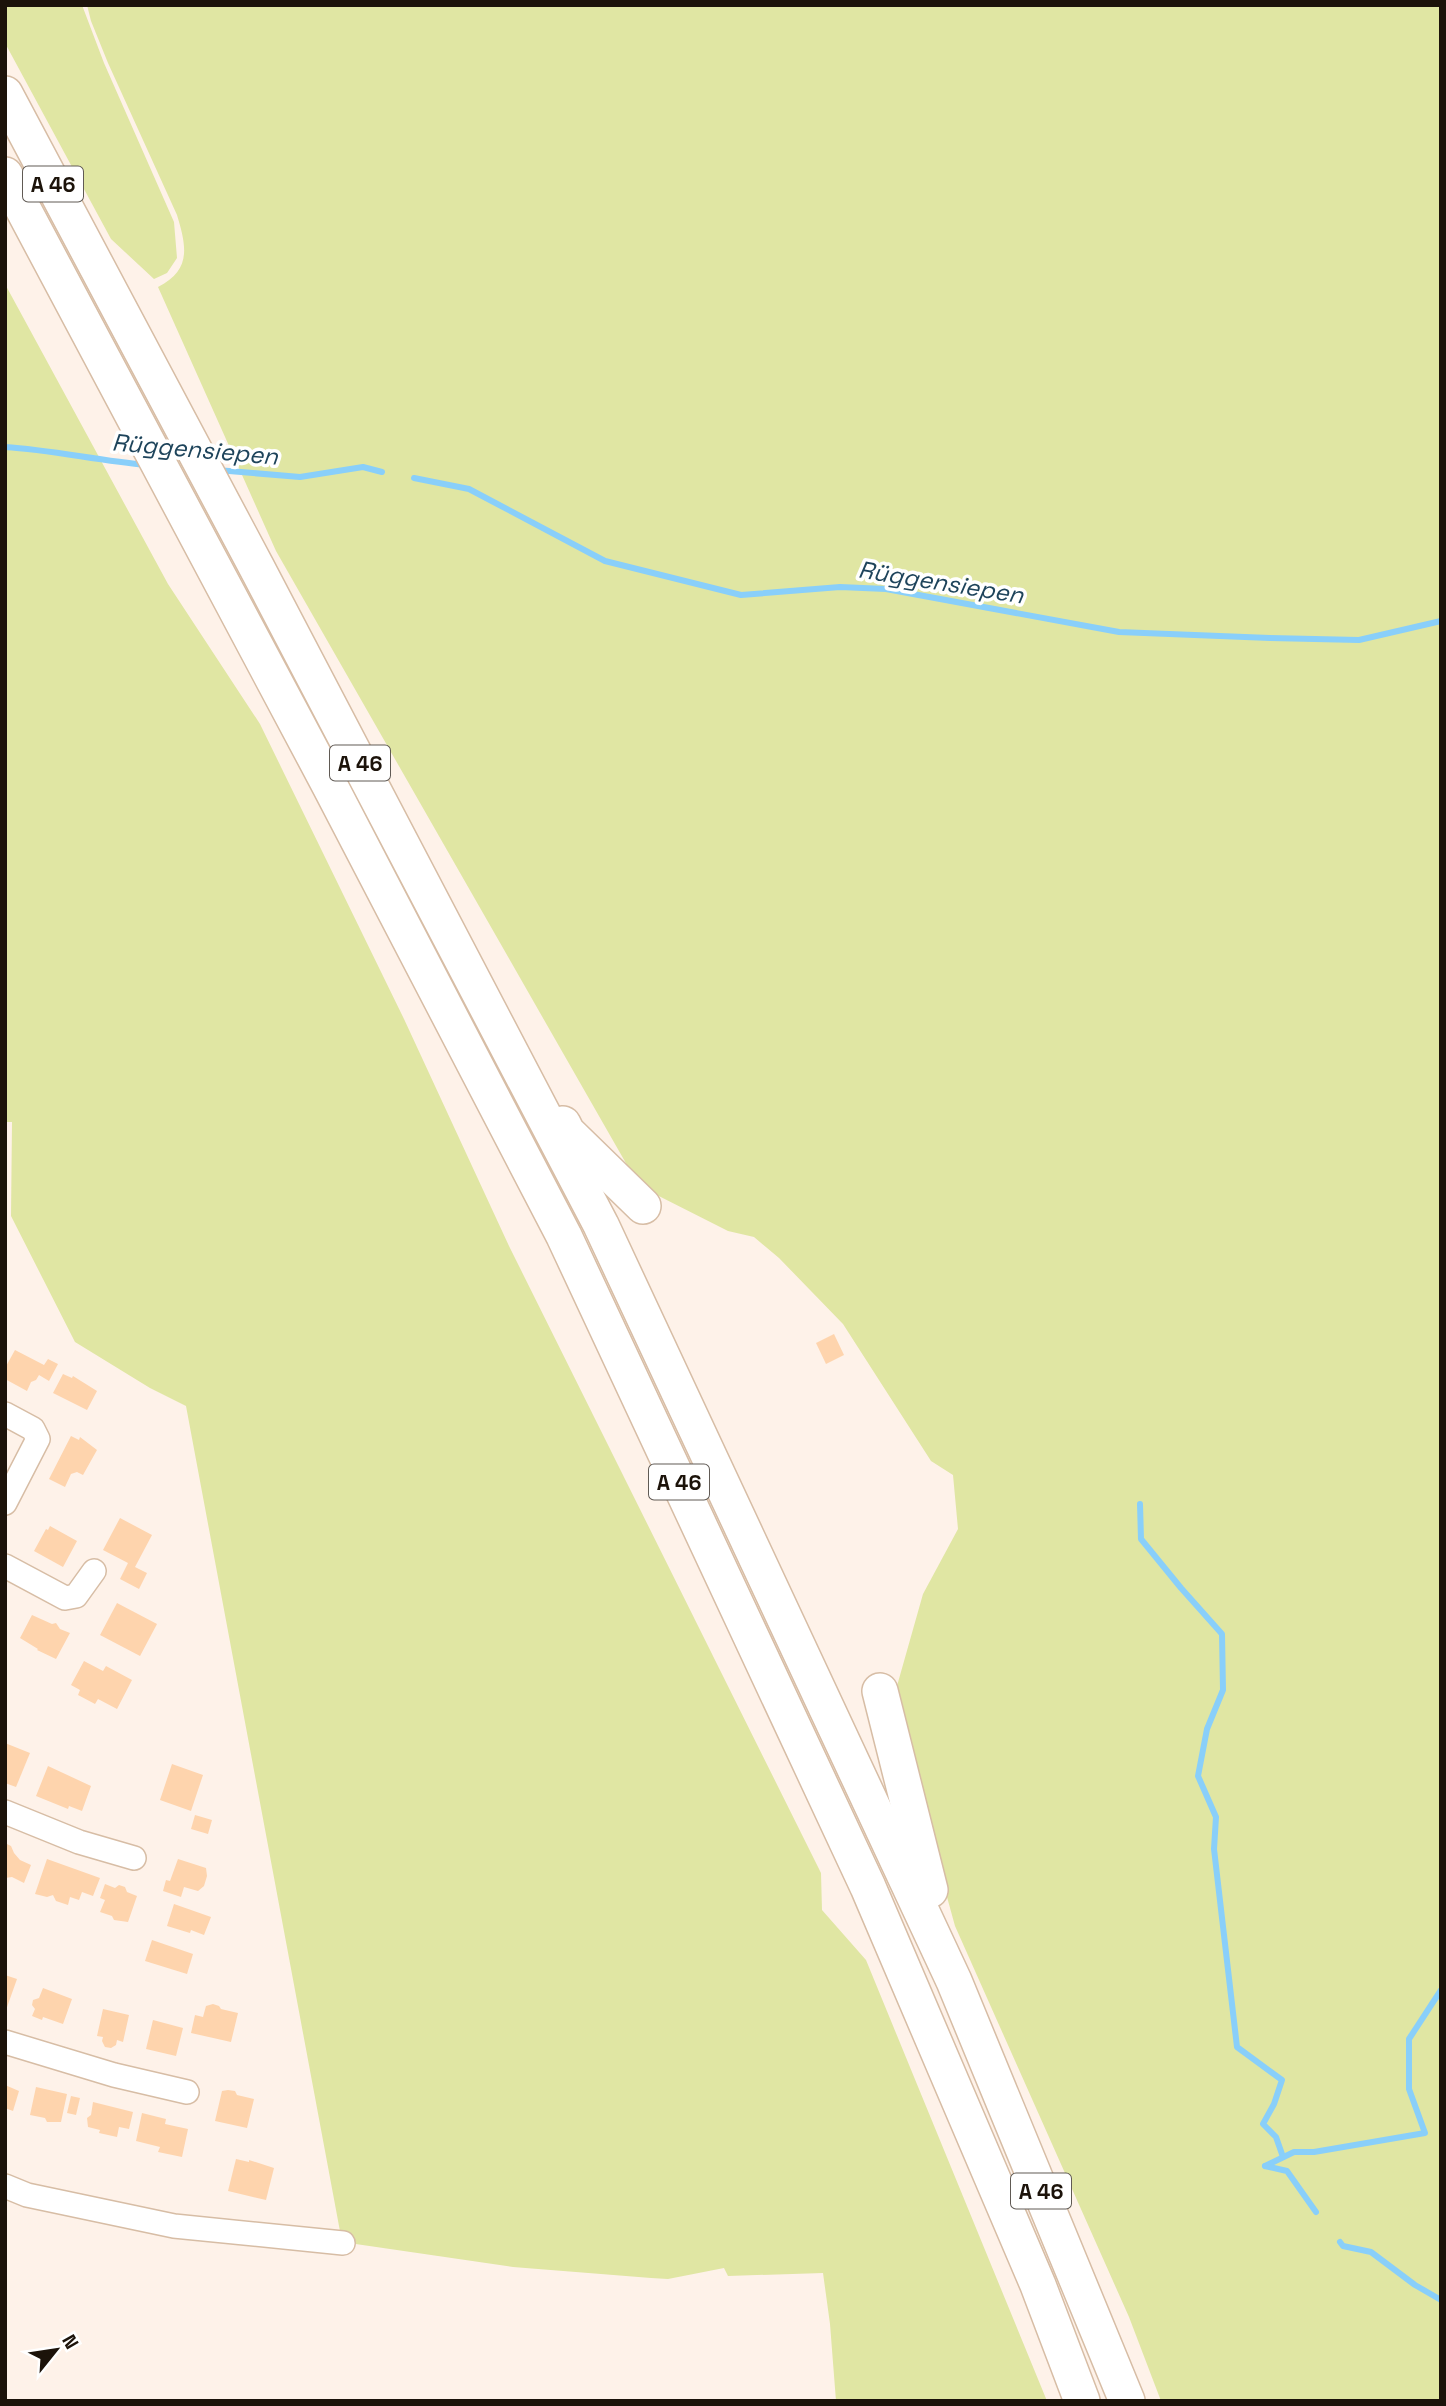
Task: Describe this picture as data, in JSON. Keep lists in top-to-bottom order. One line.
{"streets":{"highway":["A 46"]},"water":["Rüggensiepen"],"north":"top right"}
